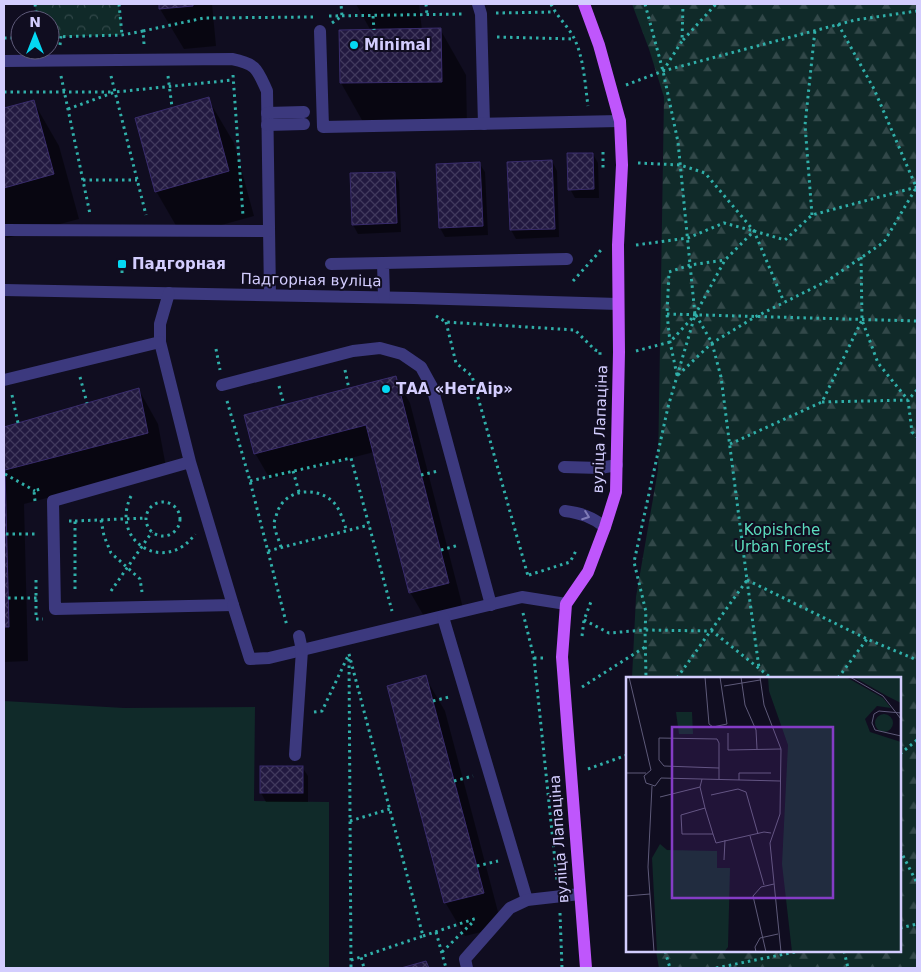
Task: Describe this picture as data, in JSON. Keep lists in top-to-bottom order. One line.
{"streets":{"main road":["вуліца Лапаціна"],"street":["Падгорная вуліца"]},"crossings":[["Падгорная вуліца","вуліца Лапаціна"]],"parks":["Kopishche Urban Forest"],"places":{"other":["Minimal","ТАА «НетАір»"],"transit":["Падгорная"]},"north":"top"}
